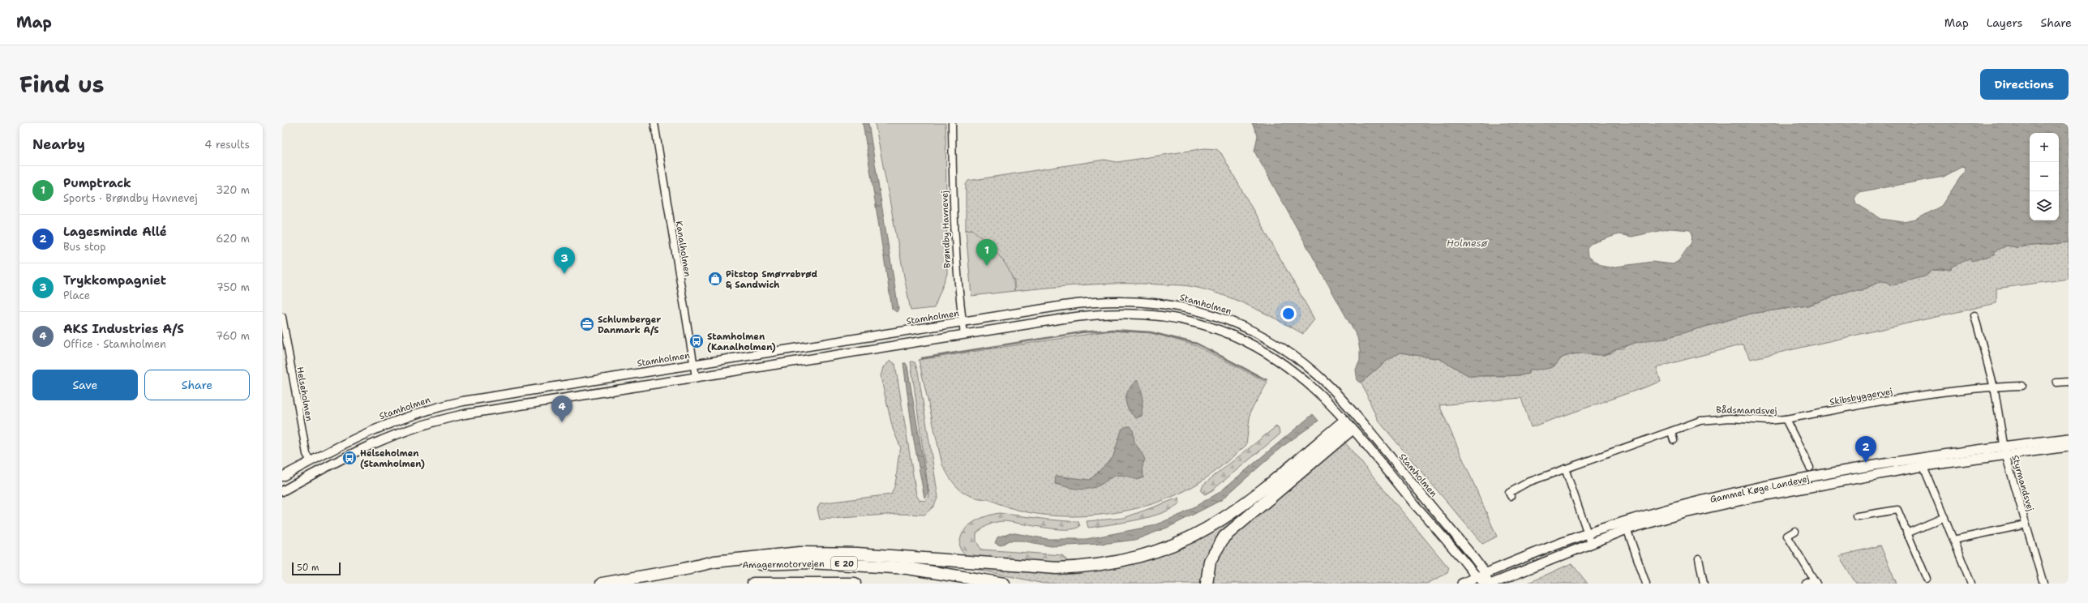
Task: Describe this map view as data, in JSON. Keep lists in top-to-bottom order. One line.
{"streets":{"highway":["E 20","Amagermotorvejen"],"main road":["Gammel Køge Landevej"],"street":["Brøndby Havnevej","Kanalholmen","Stamholmen","Helseholmen","Skibsbyggervej","Bådsmandsvej","Styrmandsvej"]},"crossings":[["Brøndby Havnevej","Stamholmen"],["Kanalholmen","Stamholmen"],["Stamholmen","Helseholmen"],["Stamholmen","Gammel Køge Landevej"],["Skibsbyggervej","Bådsmandsvej"],["Styrmandsvej","Gammel Køge Landevej"]],"water":["Holmesø"],"places":{"shop":["Pitstop Smørrebrød & Sandwich"],"office":["Schlumberger Danmark A/S"],"bus stop":["Stamholmen (Kanalholmen)","Helseholmen (Stamholmen)"]},"scale_bar":"50 m","page":{"header":"Map","nav":["Map","Layers","Share"],"title":"Find us","buttons":["Directions",["Save","Share"]],"heading":["Nearby","4 results"],"map_buttons":["+","−"],"list":[{"mark":"1","name":"Pumptrack","note":"Sports · Brøndby Havnevej","value":"320 m"},{"mark":"2","name":"Lagesminde Allé","note":"Bus stop","value":"620 m"},{"mark":"3","name":"Trykkompagniet","note":"Place","value":"750 m"},{"mark":"4","name":"AKS Industries A/S","note":"Office · Stamholmen","value":"760 m"}],"pins":["1","3","4","2"],"scale":"50 m"}}
